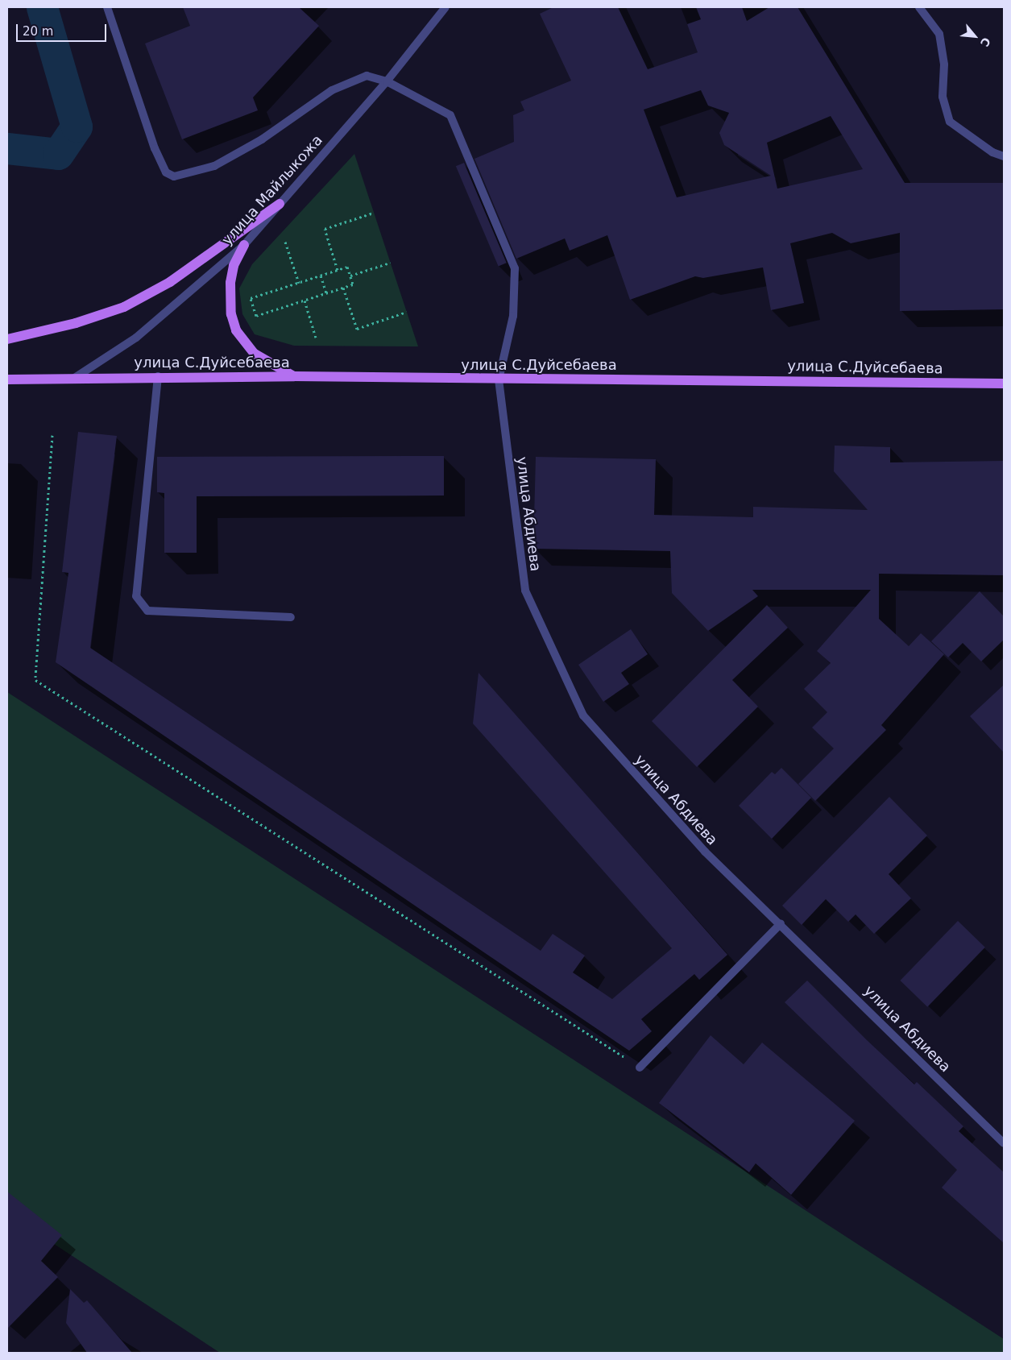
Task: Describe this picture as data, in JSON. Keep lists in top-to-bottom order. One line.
{"streets":{"main road":["улица С.Дуйсебаева"],"street":["улица Майлыкожа","улица Абдиева"]},"crossings":[["улица Майлыкожа","улица С.Дуйсебаева"],["улица С.Дуйсебаева","улица Абдиева"]],"scale_bar":"20 m","north":"bottom right"}
